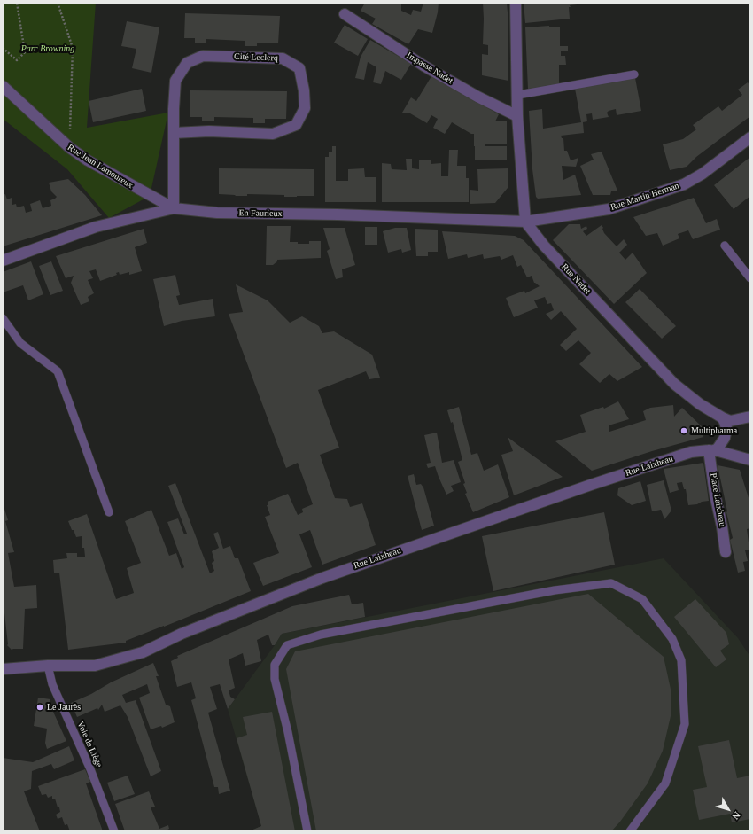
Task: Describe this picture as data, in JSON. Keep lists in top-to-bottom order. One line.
{"streets":{"street":["Cité Leclerq","Impasse Nadet","Rue Jean Lamoureux","Rue Martin Herman","En Faurieux","Rue Nadet","Rue Laixheau","Place Laixheau"],"lane":["Voie de Liège"]},"crossings":[["Cité Leclerq","Rue Jean Lamoureux"],["Cité Leclerq","En Faurieux"],["Rue Jean Lamoureux","En Faurieux"],["Rue Martin Herman","En Faurieux"],["Rue Martin Herman","Rue Nadet"],["En Faurieux","Rue Nadet"],["Rue Laixheau","Place Laixheau"],["Rue Laixheau","Voie de Liège"]],"parks":["Parc Browning"],"places":["Multipharma","Le Jaurès"],"north":"bottom right"}
